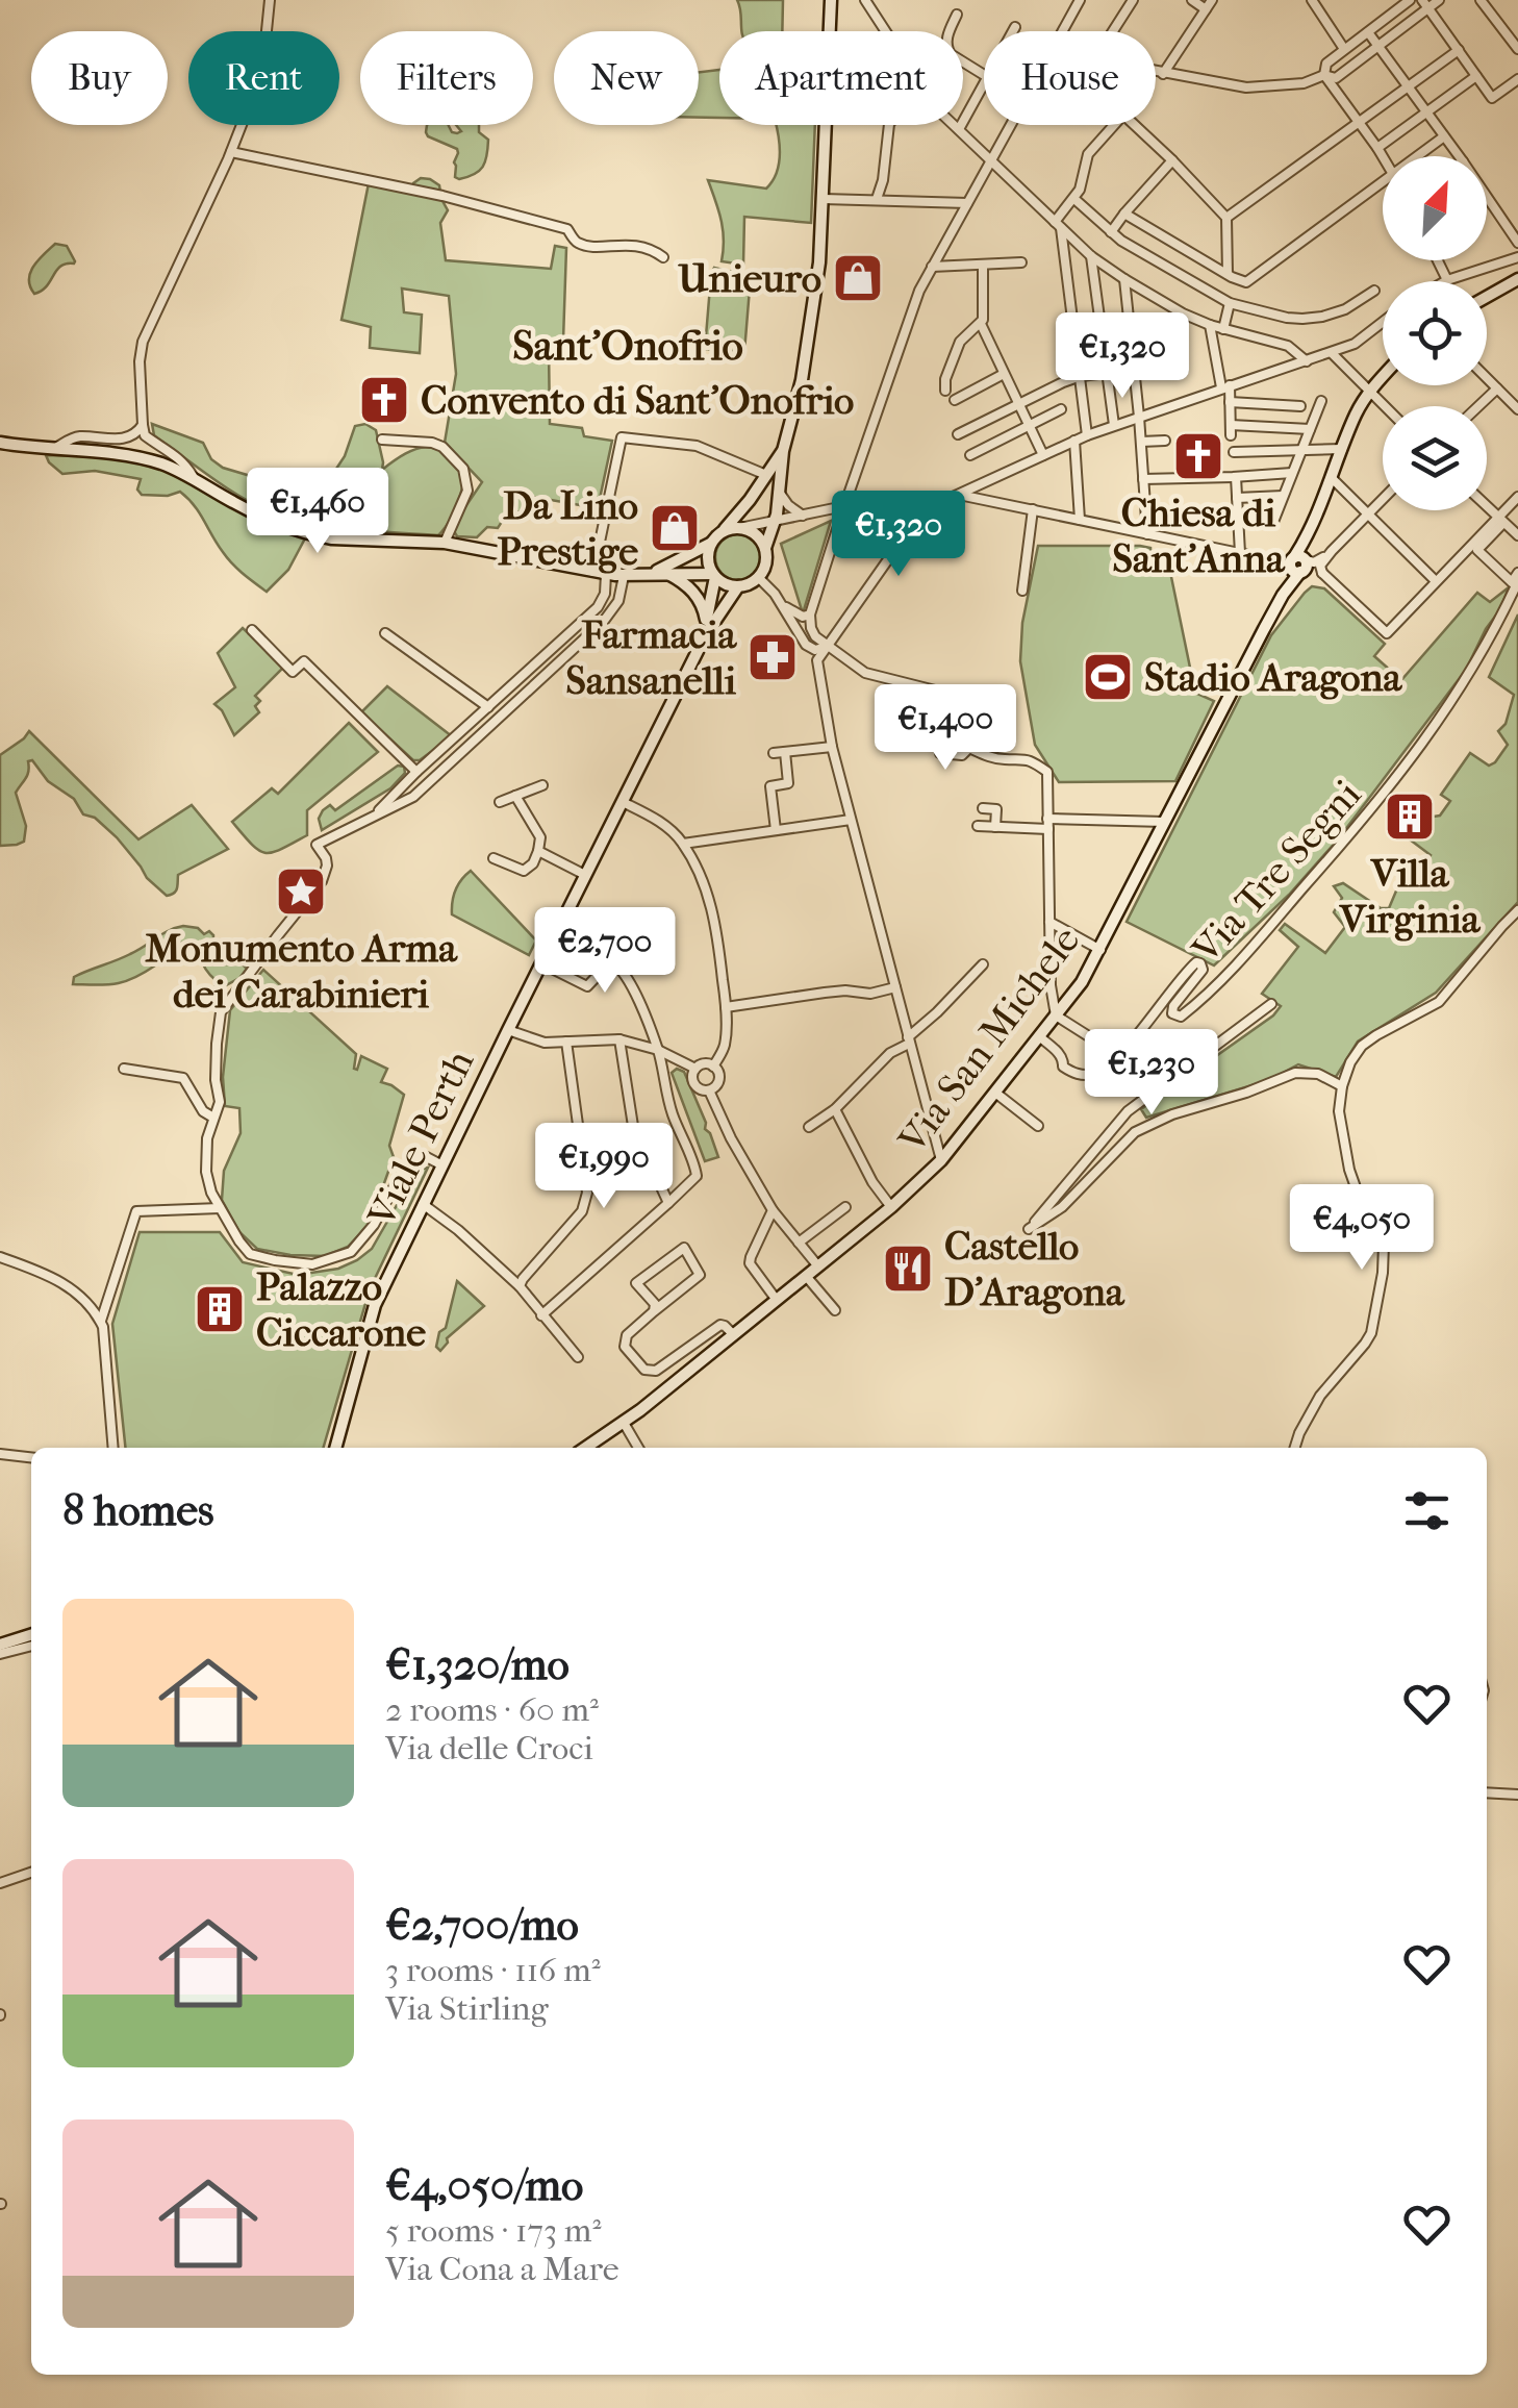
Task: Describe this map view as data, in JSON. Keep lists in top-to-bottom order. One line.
{"streets":{"street":["Via Tre Segni","Via San Michele","Viale Perth"]},"districts":["Sant'Onofrio"],"places":{"shop":["Unieuro","Da Lino Prestige"],"church":["Convento di Sant'Onofrio","Chiesa di Sant'Anna"],"pharmacy":["Farmacia Sansanelli"],"sports":["Stadio Aragona"],"building":["Villa Virginia","Palazzo Ciccarone"],"place":["Monumento Arma dei Carabinieri"],"restaurant":["Castello D'Aragona"]},"north":"top right","page":{"chip":["Buy","Rent","Filters","New","Apartment","House"],"price":["€1,320","€1,460","€1,320","€1,400","€2,700","€1,230","€1,990","€4,050"],"heading":"8 homes","list":[{"name":"€1,320/mo","note":"2 rooms · 60 m² · Via delle Croci"},{"name":"€2,700/mo","note":"3 rooms · 116 m² · Via Stirling"},{"name":"€4,050/mo","note":"5 rooms · 173 m² · Via Cona a Mare"}]}}
